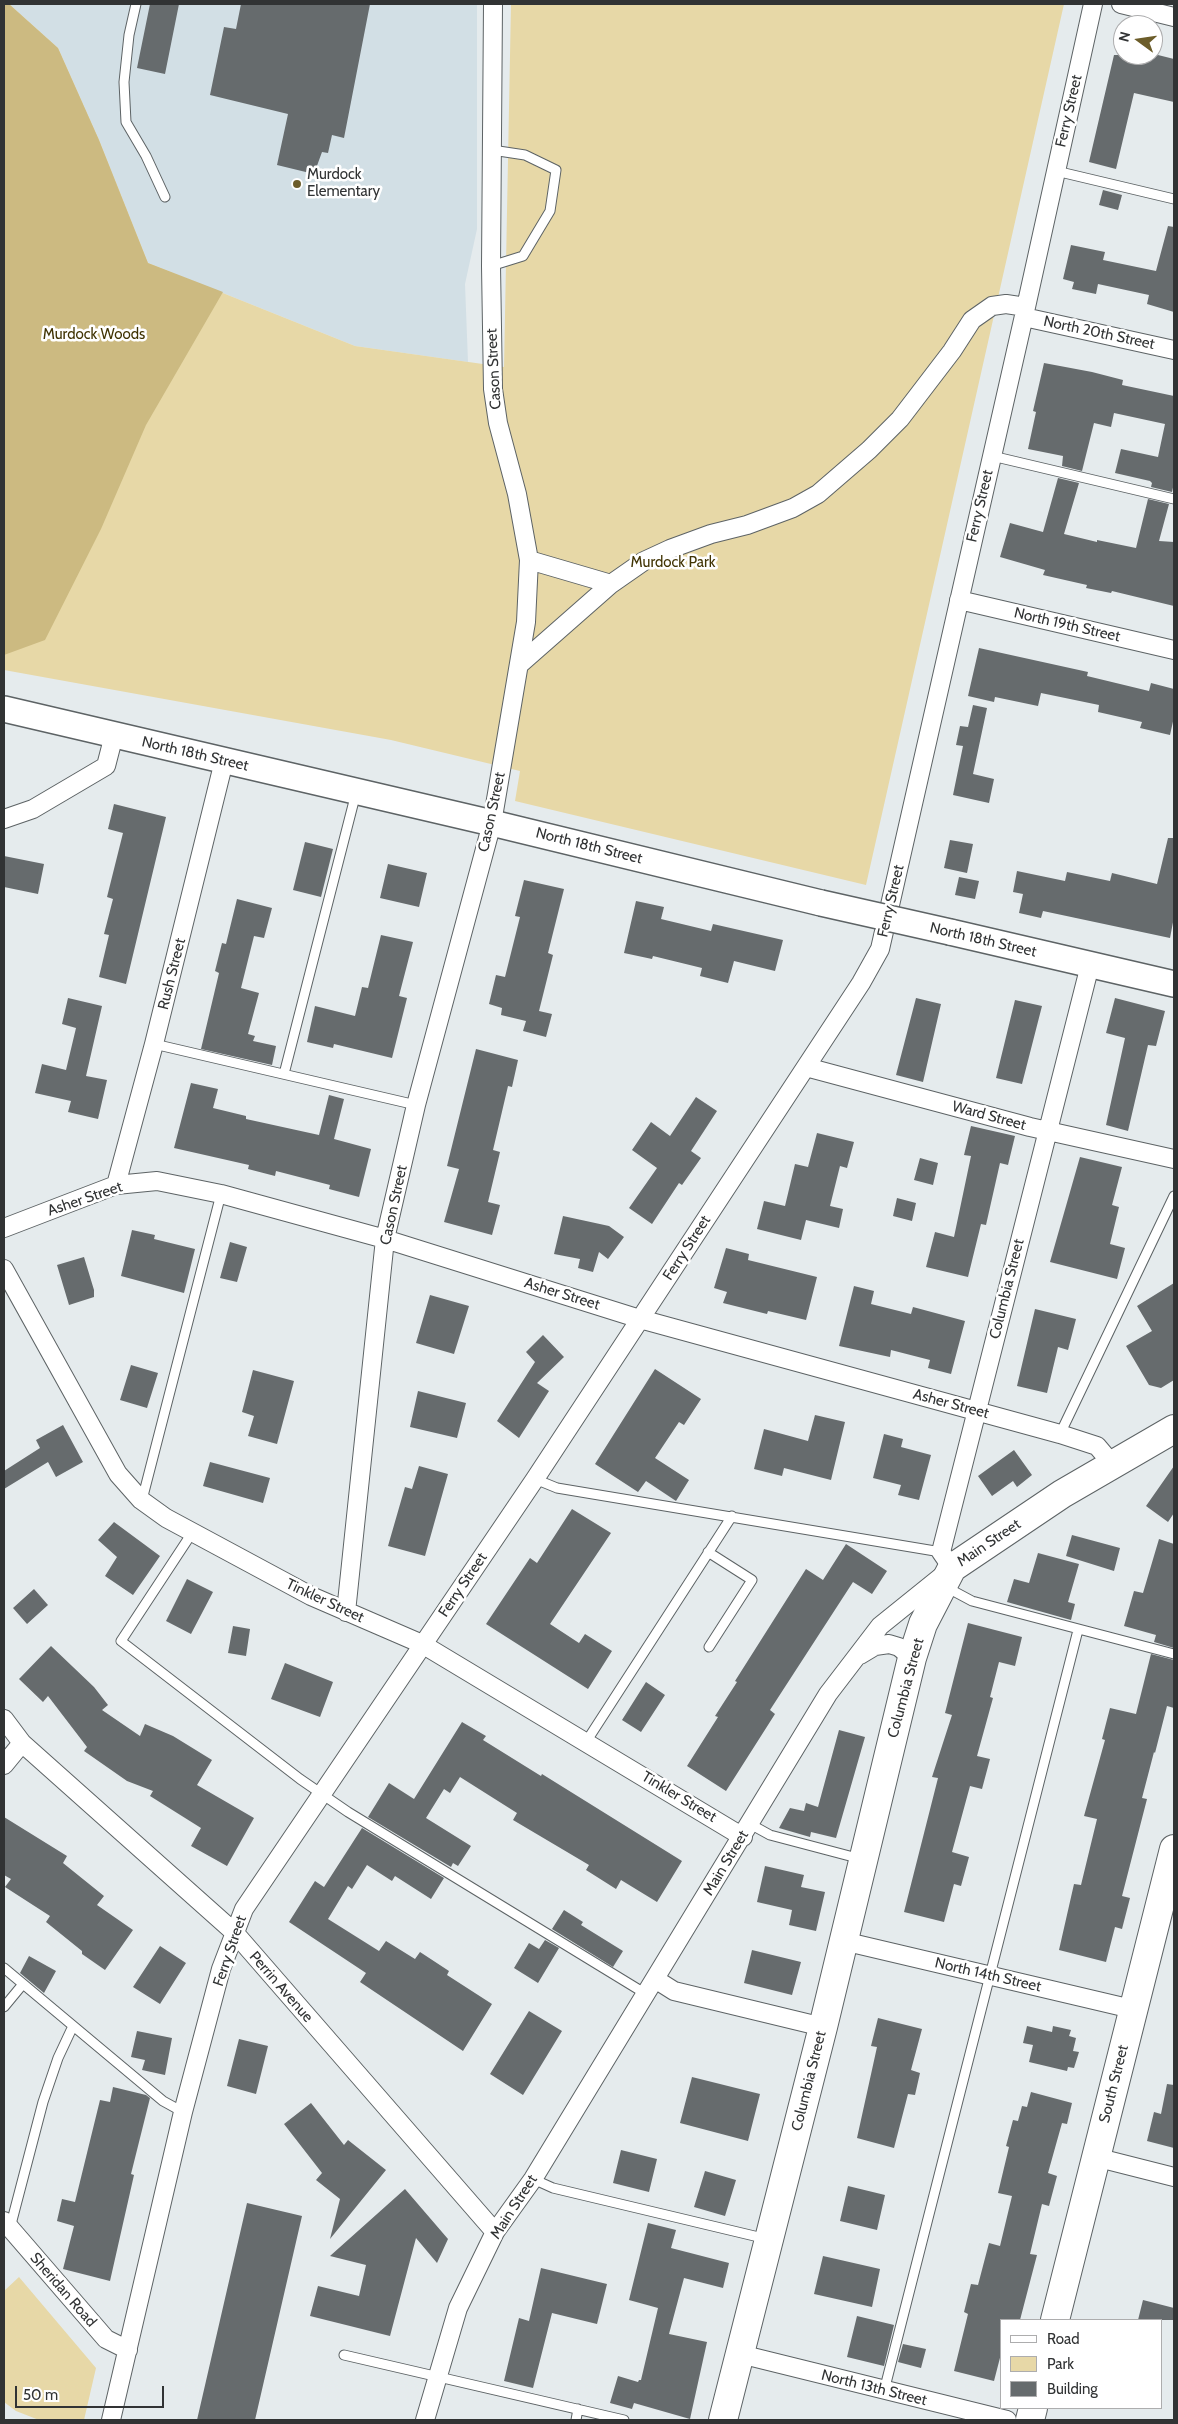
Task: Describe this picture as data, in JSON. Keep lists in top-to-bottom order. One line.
{"streets":{"main road":["North 18th Street","Columbia Street","Main Street","South Street"],"street":["Ferry Street","North 20th Street","Cason Street","North 19th Street","Rush Street","Ward Street","Asher Street","Tinkler Street","North 14th Street","Perrin Avenue","Sheridan Road","North 13th Street"]},"crossings":[["Ferry Street","North 20th Street"],["Ferry Street","North 19th Street"],["Ferry Street","Ward Street"],["Ferry Street","Asher Street"],["Ferry Street","Tinkler Street"],["Ferry Street","Perrin Avenue"],["Ferry Street","Sheridan Road"],["North 20th Street","Cason Street"],["Cason Street","North 18th Street"],["Cason Street","Asher Street"],["Cason Street","Tinkler Street"],["North 18th Street","Rush Street"],["North 18th Street","Columbia Street"],["Rush Street","Asher Street"],["Ward Street","Columbia Street"],["Asher Street","Columbia Street"],["Asher Street","Main Street"],["Columbia Street","Main Street"],["Columbia Street","North 14th Street"],["Columbia Street","North 13th Street"],["Main Street","Tinkler Street"],["Main Street","Perrin Avenue"],["North 14th Street","South Street"]],"parks":["Murdock Woods","Murdock Park"],"places":["Murdock Elementary"],"legend":["Road","Park","Building"],"scale_bar":"50 m","north":"left"}
